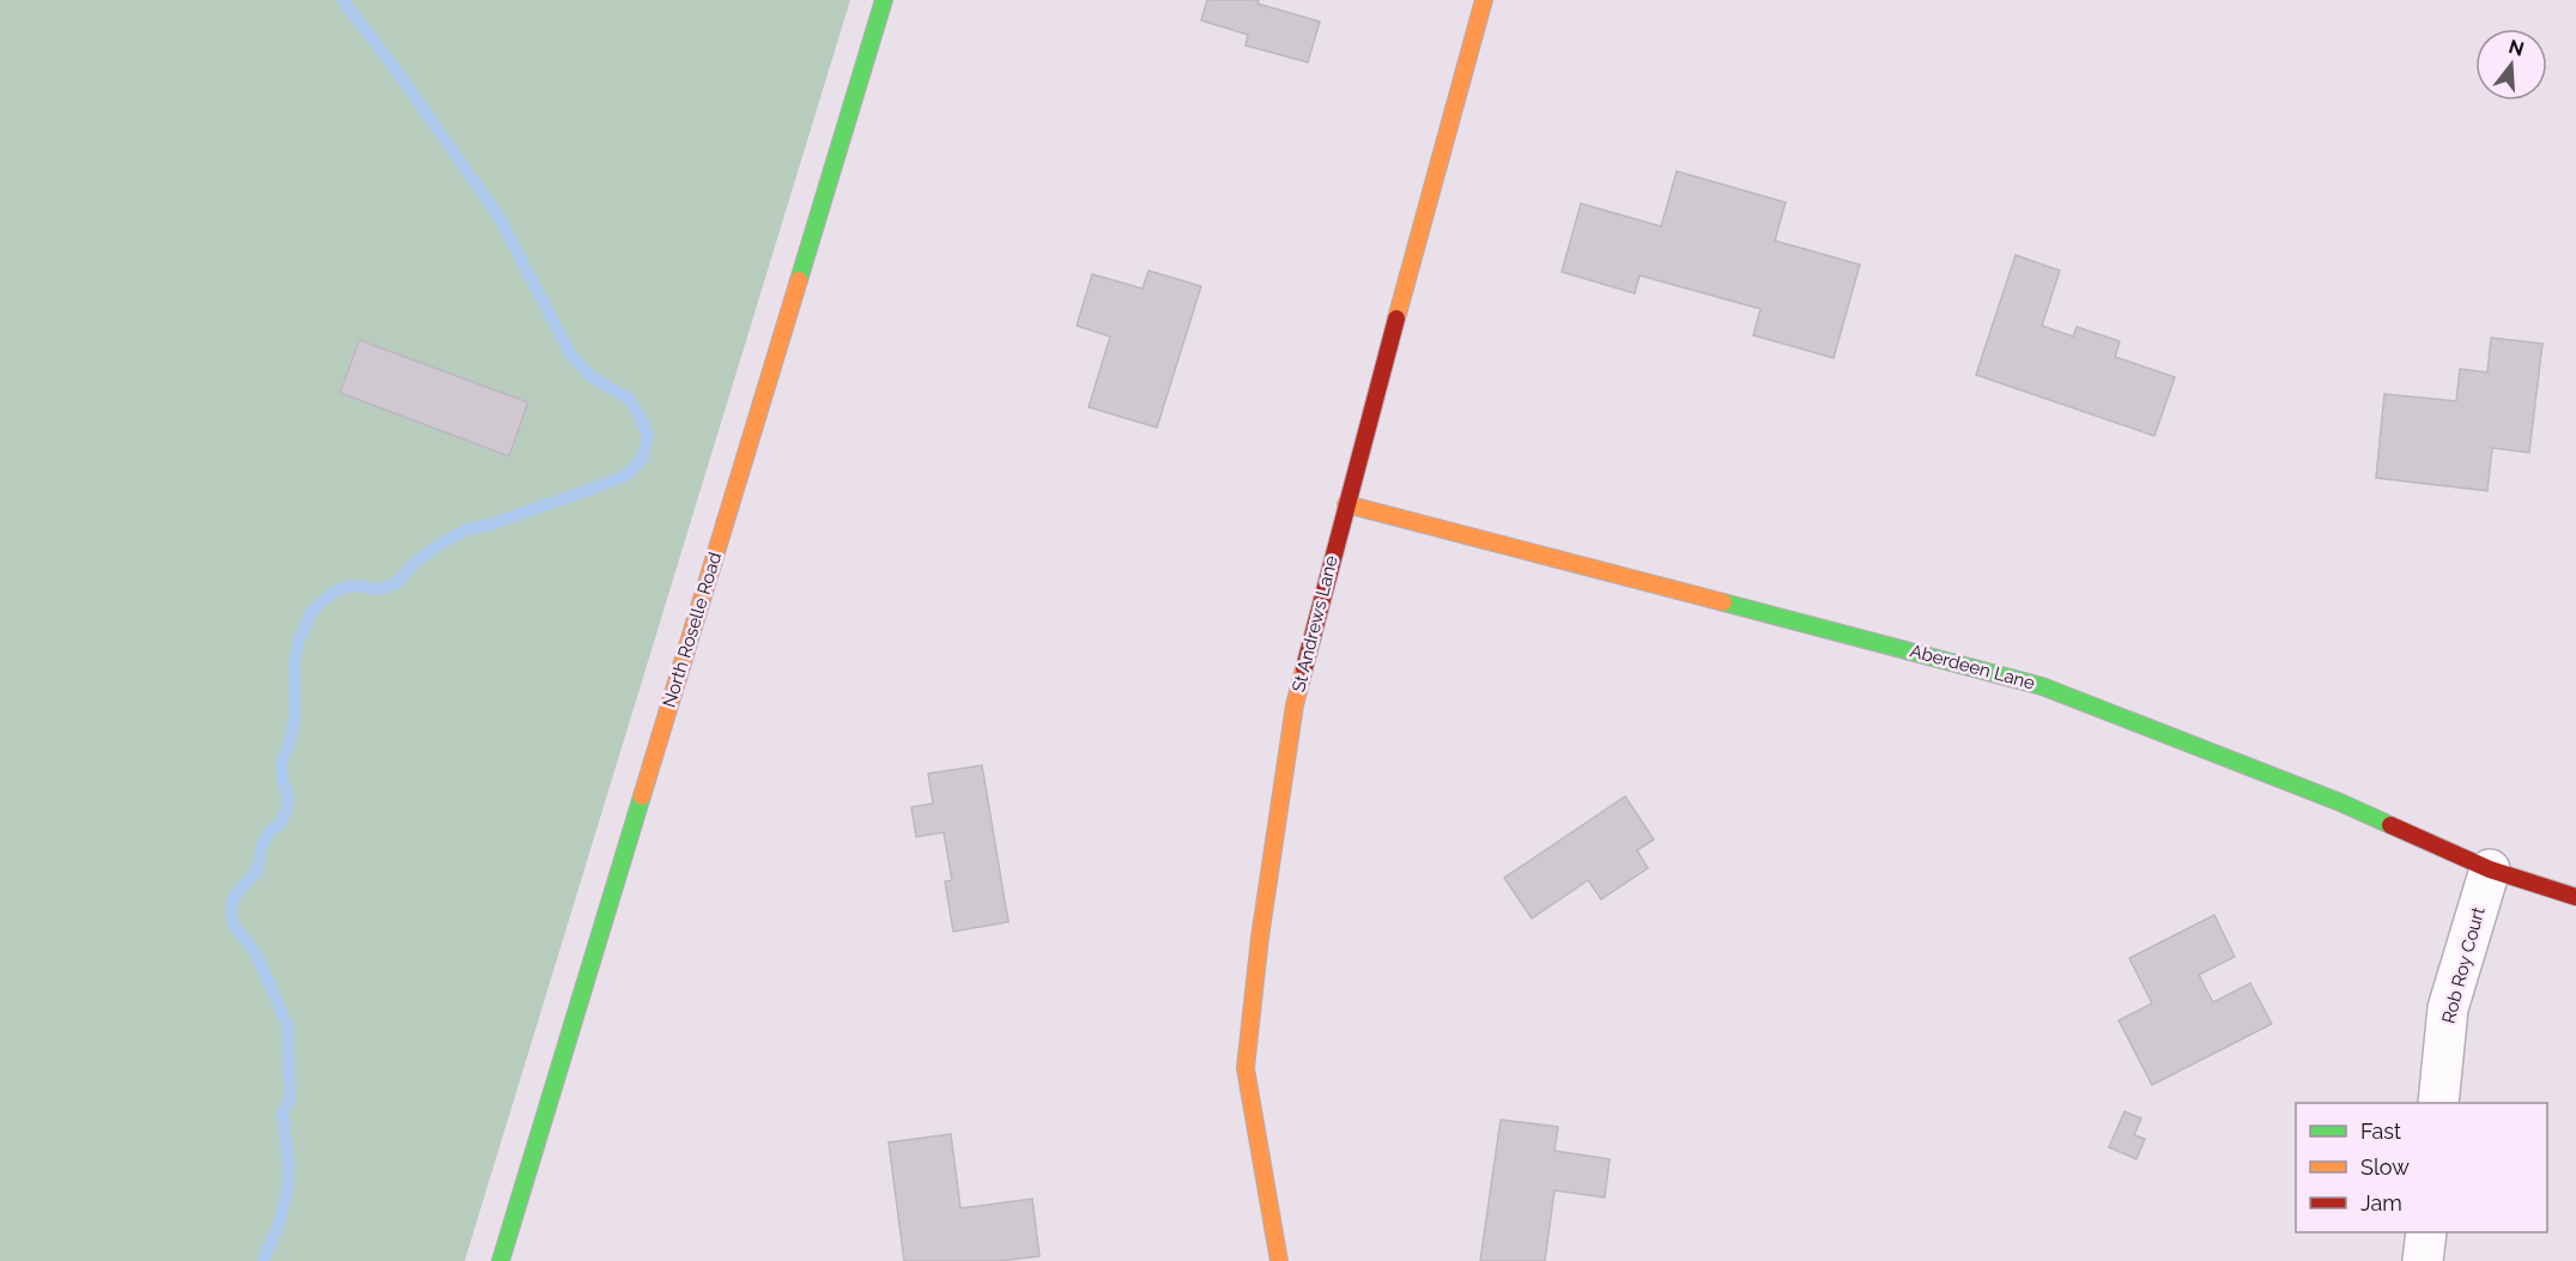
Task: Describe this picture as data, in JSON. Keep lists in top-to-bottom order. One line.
{"streets":{"street":["St Andrews Lane","North Roselle Road","Aberdeen Lane","Rob Roy Court"]},"crossings":[["St Andrews Lane","Aberdeen Lane"],["Aberdeen Lane","Rob Roy Court"]],"legend":["Fast","Slow","Jam"],"north":"top"}
